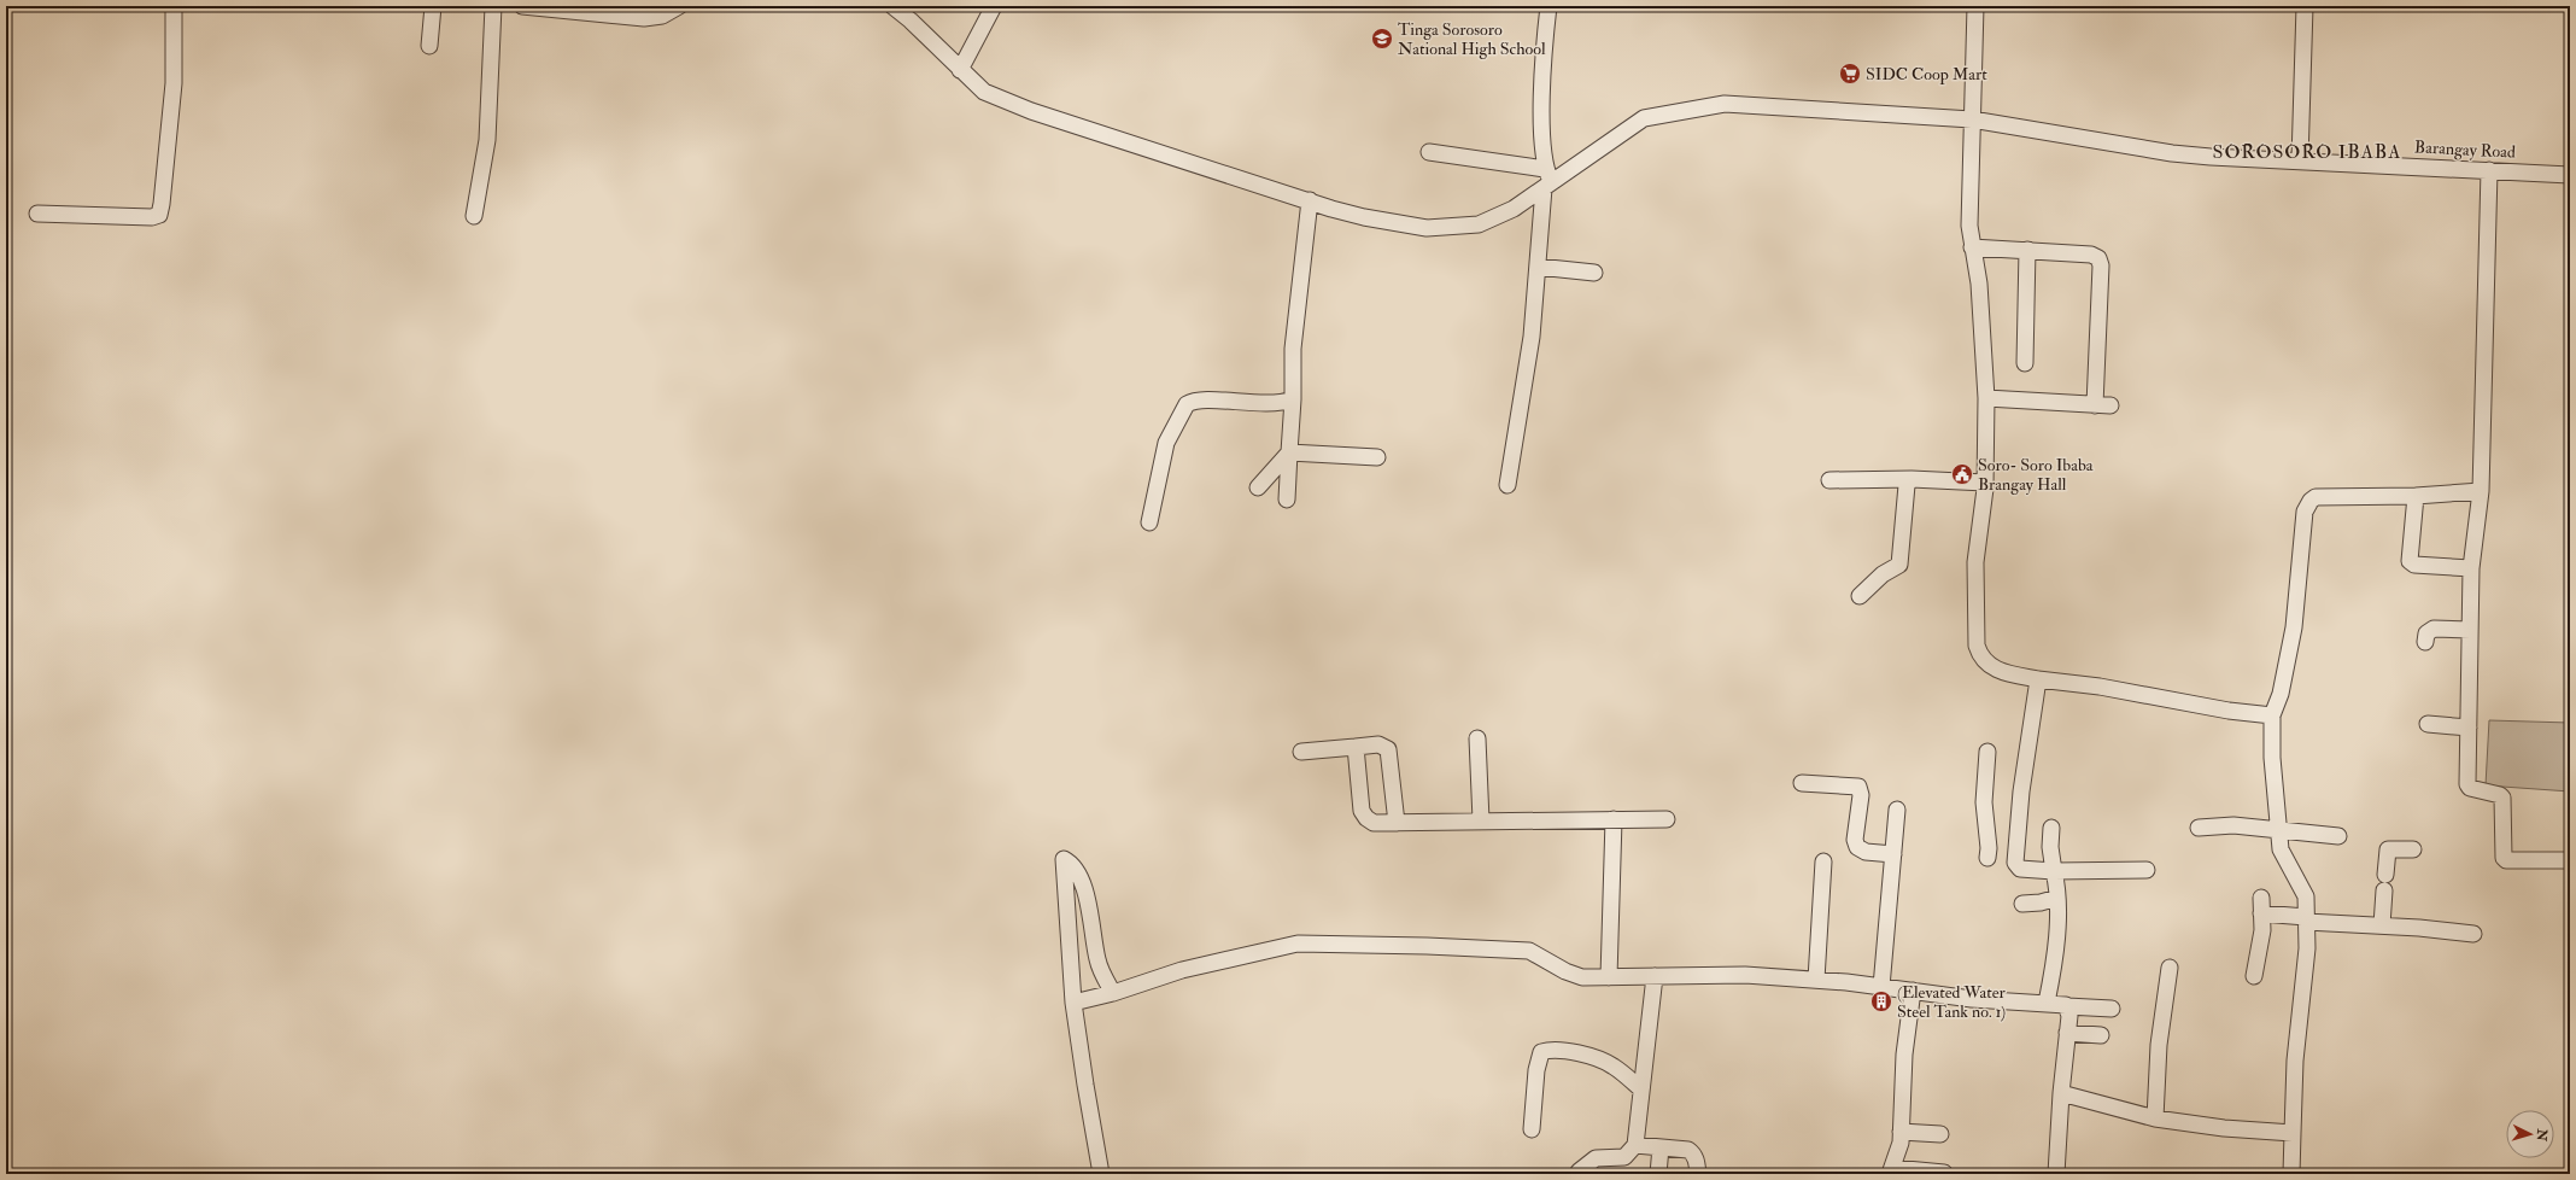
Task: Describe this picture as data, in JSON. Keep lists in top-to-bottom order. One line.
{"streets":{"street":["Barangay Road"]},"districts":["SOROSORO IBABA"],"places":{"school or university":["Tinga Sorosoro National High School"],"supermarket":["SIDC Coop Mart"],"public building":["Soro- Soro Ibaba Brangay Hall"],"building":["(Elevated Water Steel Tank no. 1)"]},"north":"right"}
